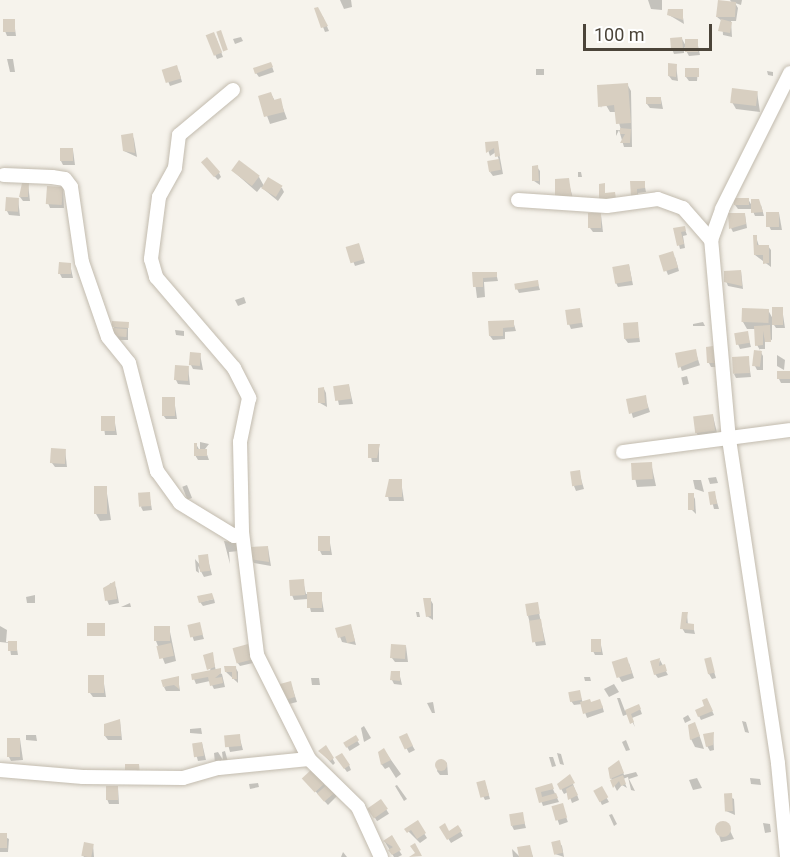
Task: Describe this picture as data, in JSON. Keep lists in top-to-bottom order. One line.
{"scale_bar":"100 m"}
